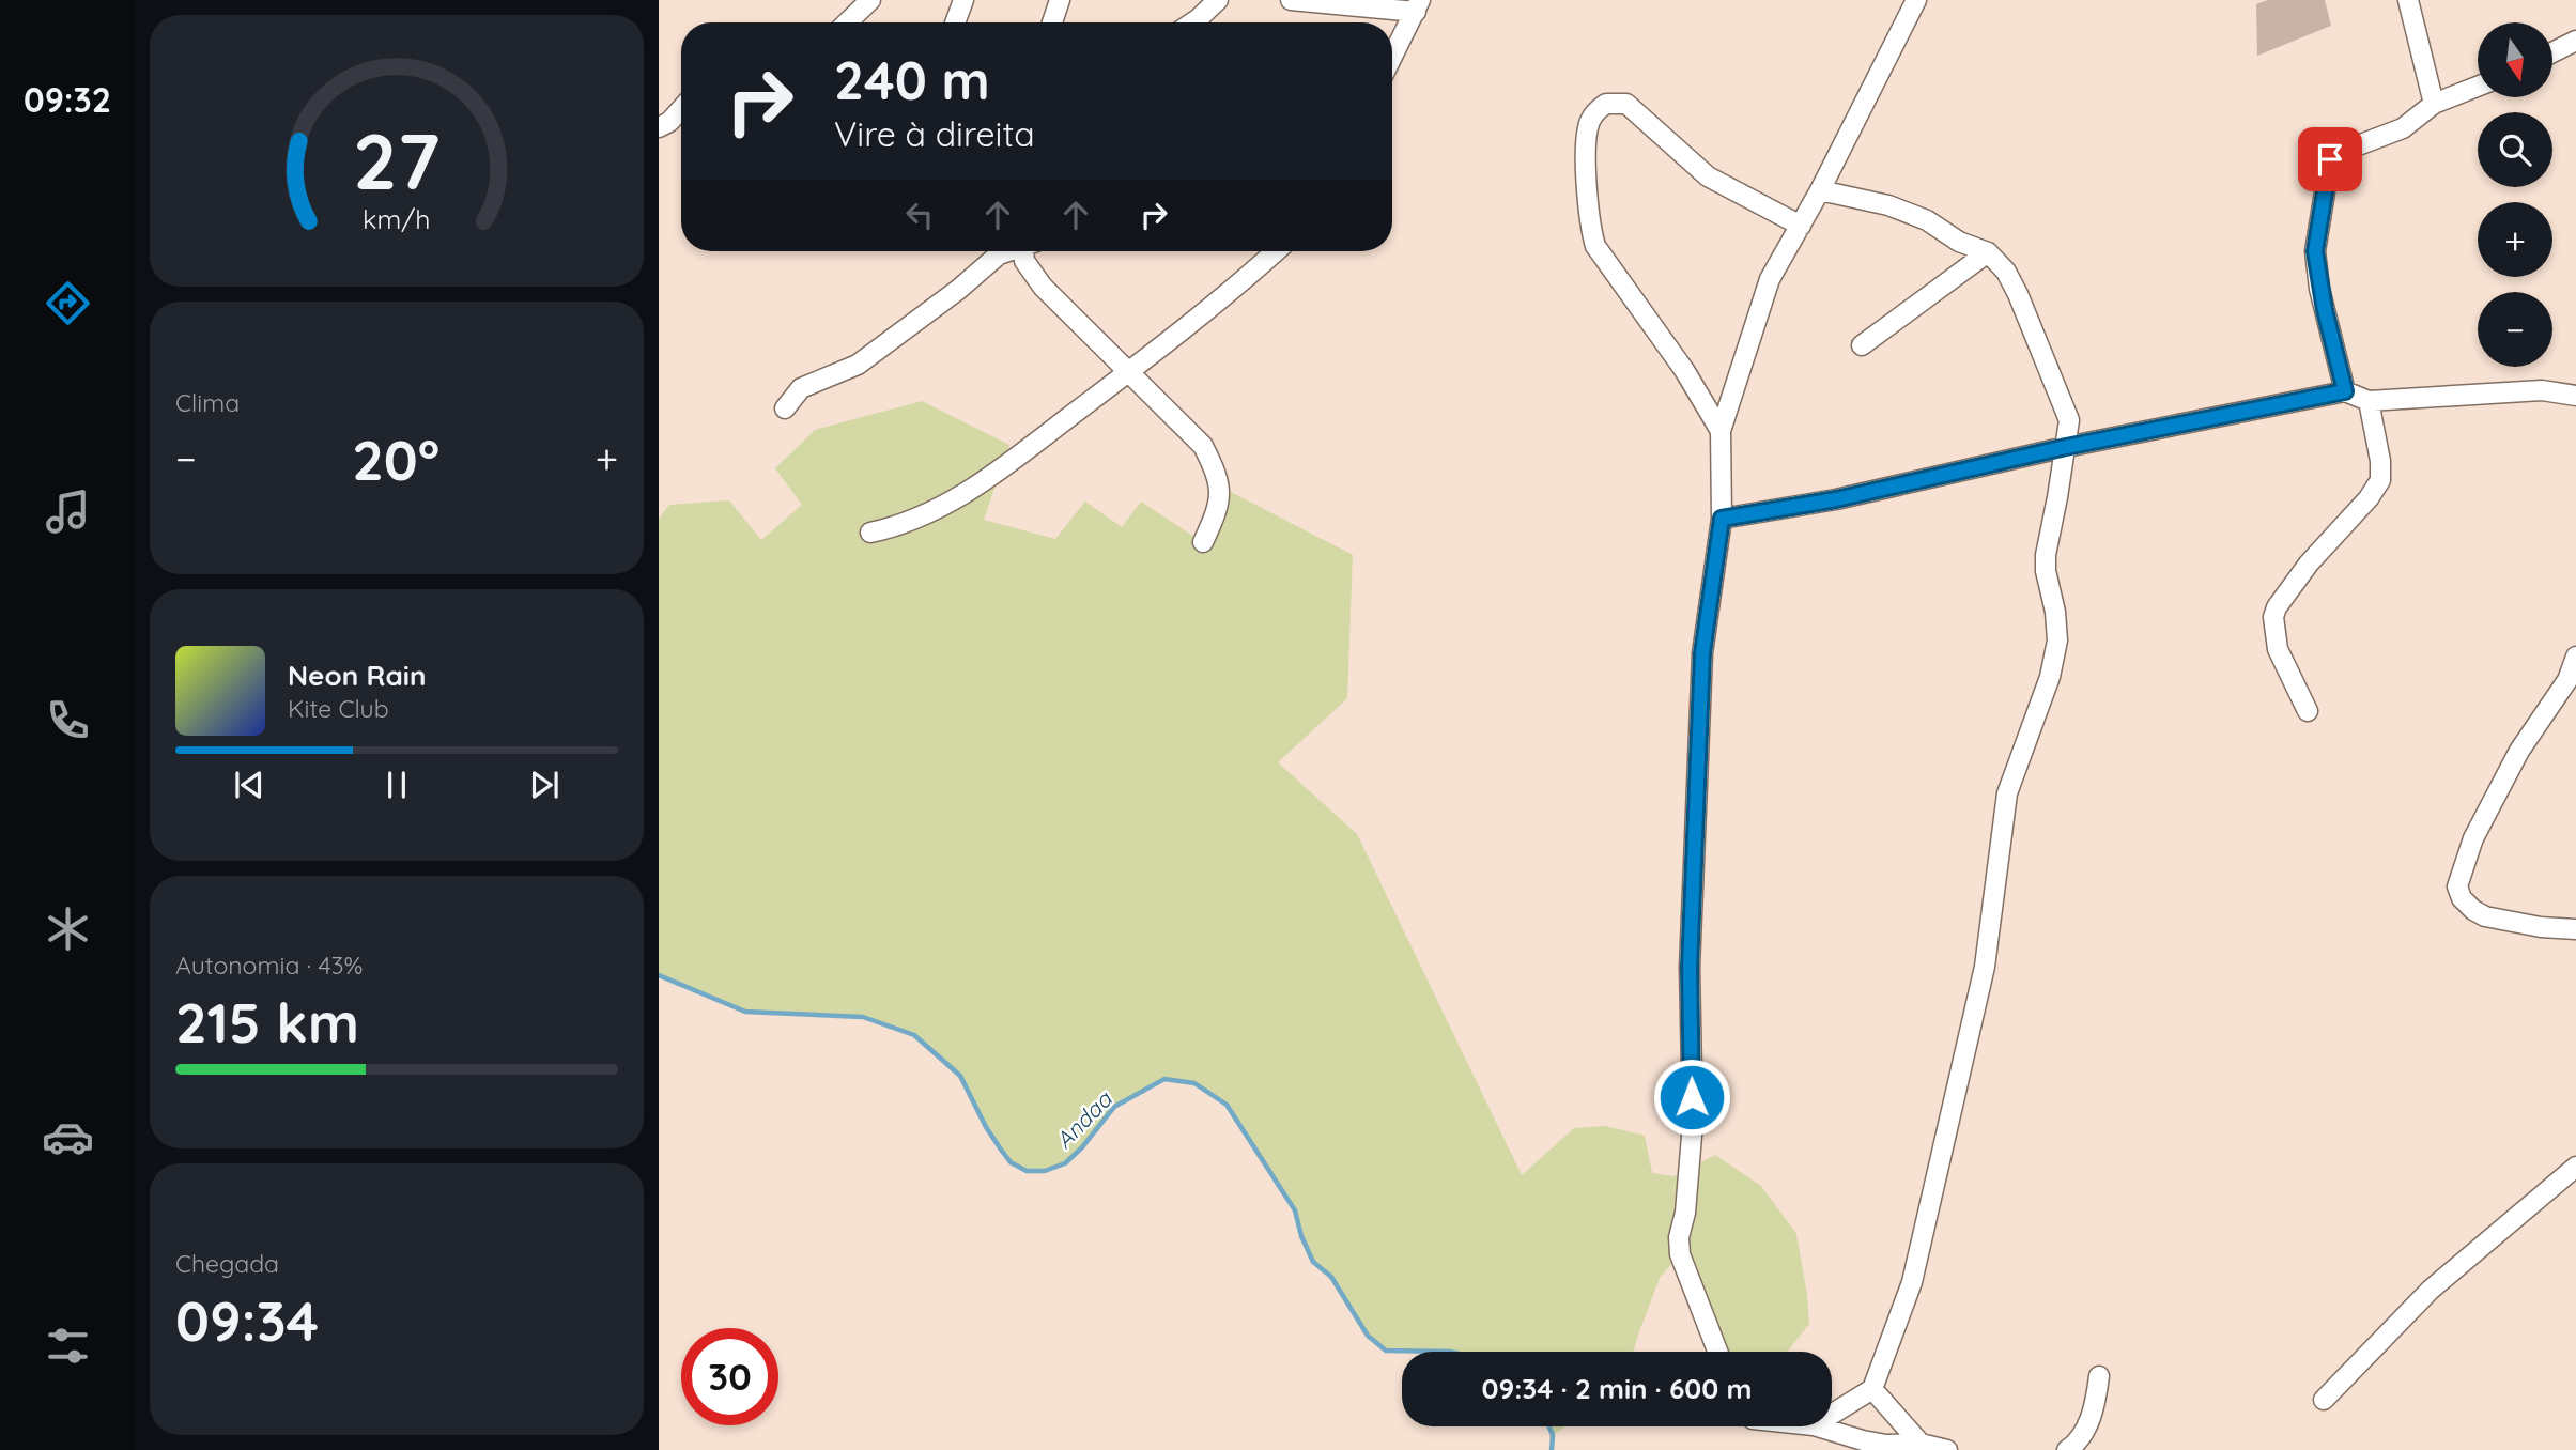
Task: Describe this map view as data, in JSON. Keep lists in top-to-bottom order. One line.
{"water":["Andaa"],"north":"bottom","page":{"tabs":"09:32","map_buttons":["+","−"],"turn":["240 m","Vire à direita"],"tile":["Clima",["Autonomia · 43%","215 km"],["Chegada","09:34"]],"heat":["−","20°","+"],"song":["Neon Rain","Kite Club"],"limit":"30","trip":"09:34 · 2 min · 600 m","gauge":["27","km/h"]}}
